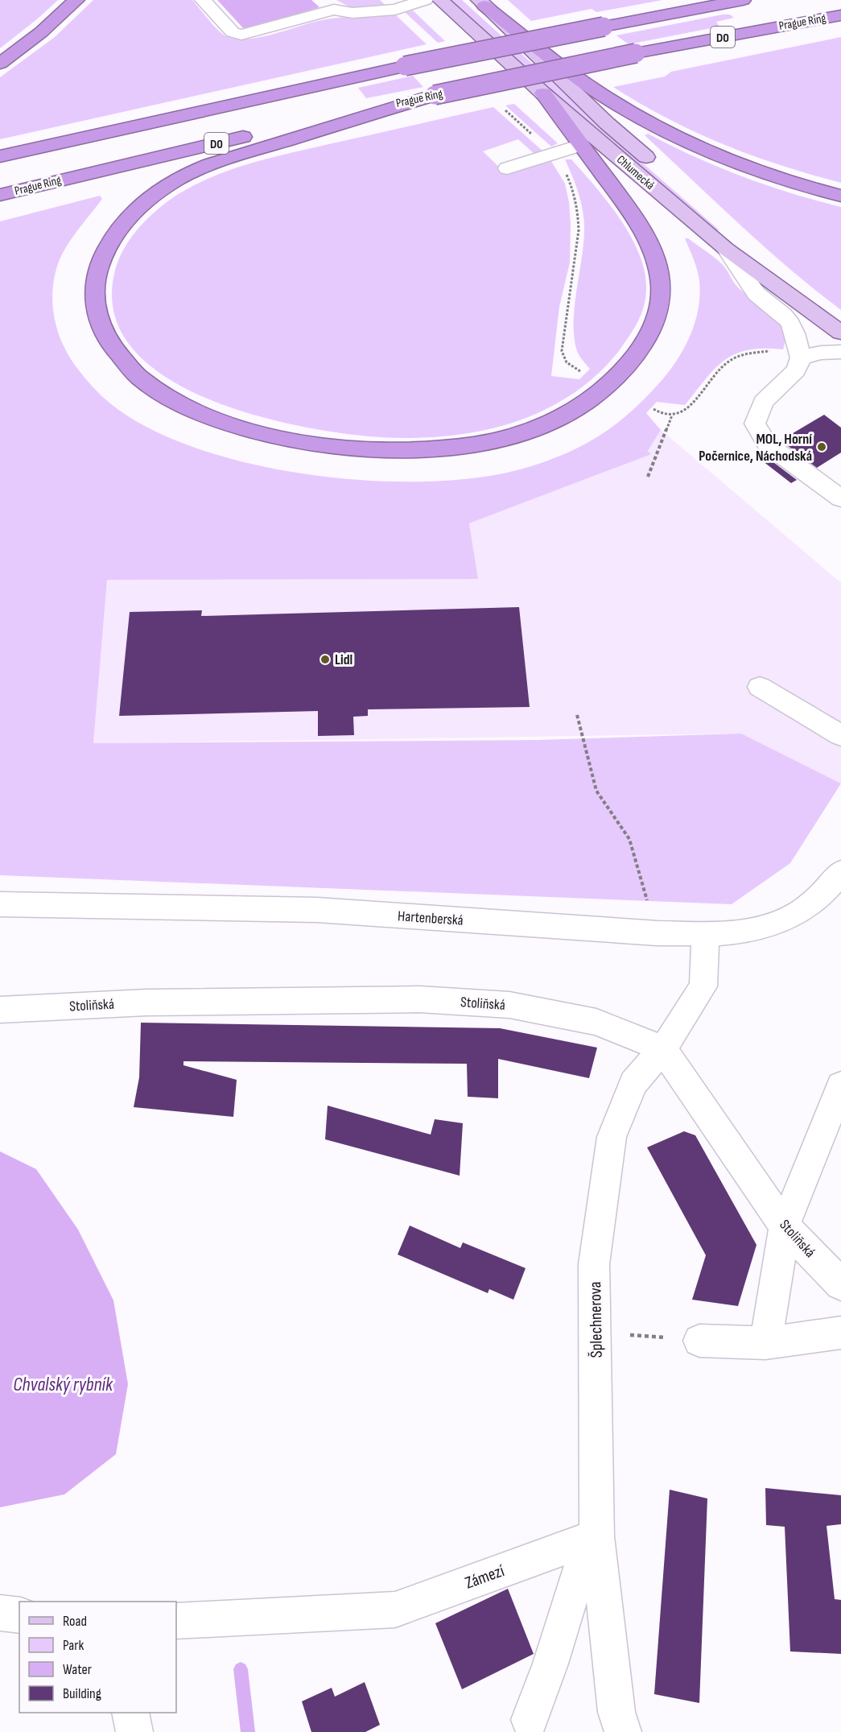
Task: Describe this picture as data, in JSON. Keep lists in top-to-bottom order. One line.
{"streets":{"highway":["Prague Ring","D0"],"main road":["Chlumecká"],"street":["Hartenberská","Stoliňská","Šplechnerova","Zámezí"]},"crossings":[["Hartenberská","Šplechnerova"],["Stoliňská","Šplechnerova"],["Šplechnerova","Zámezí"]],"water":["Chvalský rybník"],"places":["MOL, Horní Počernice, Náchodská","Lidl"],"legend":["Road","Park","Water","Building"]}
